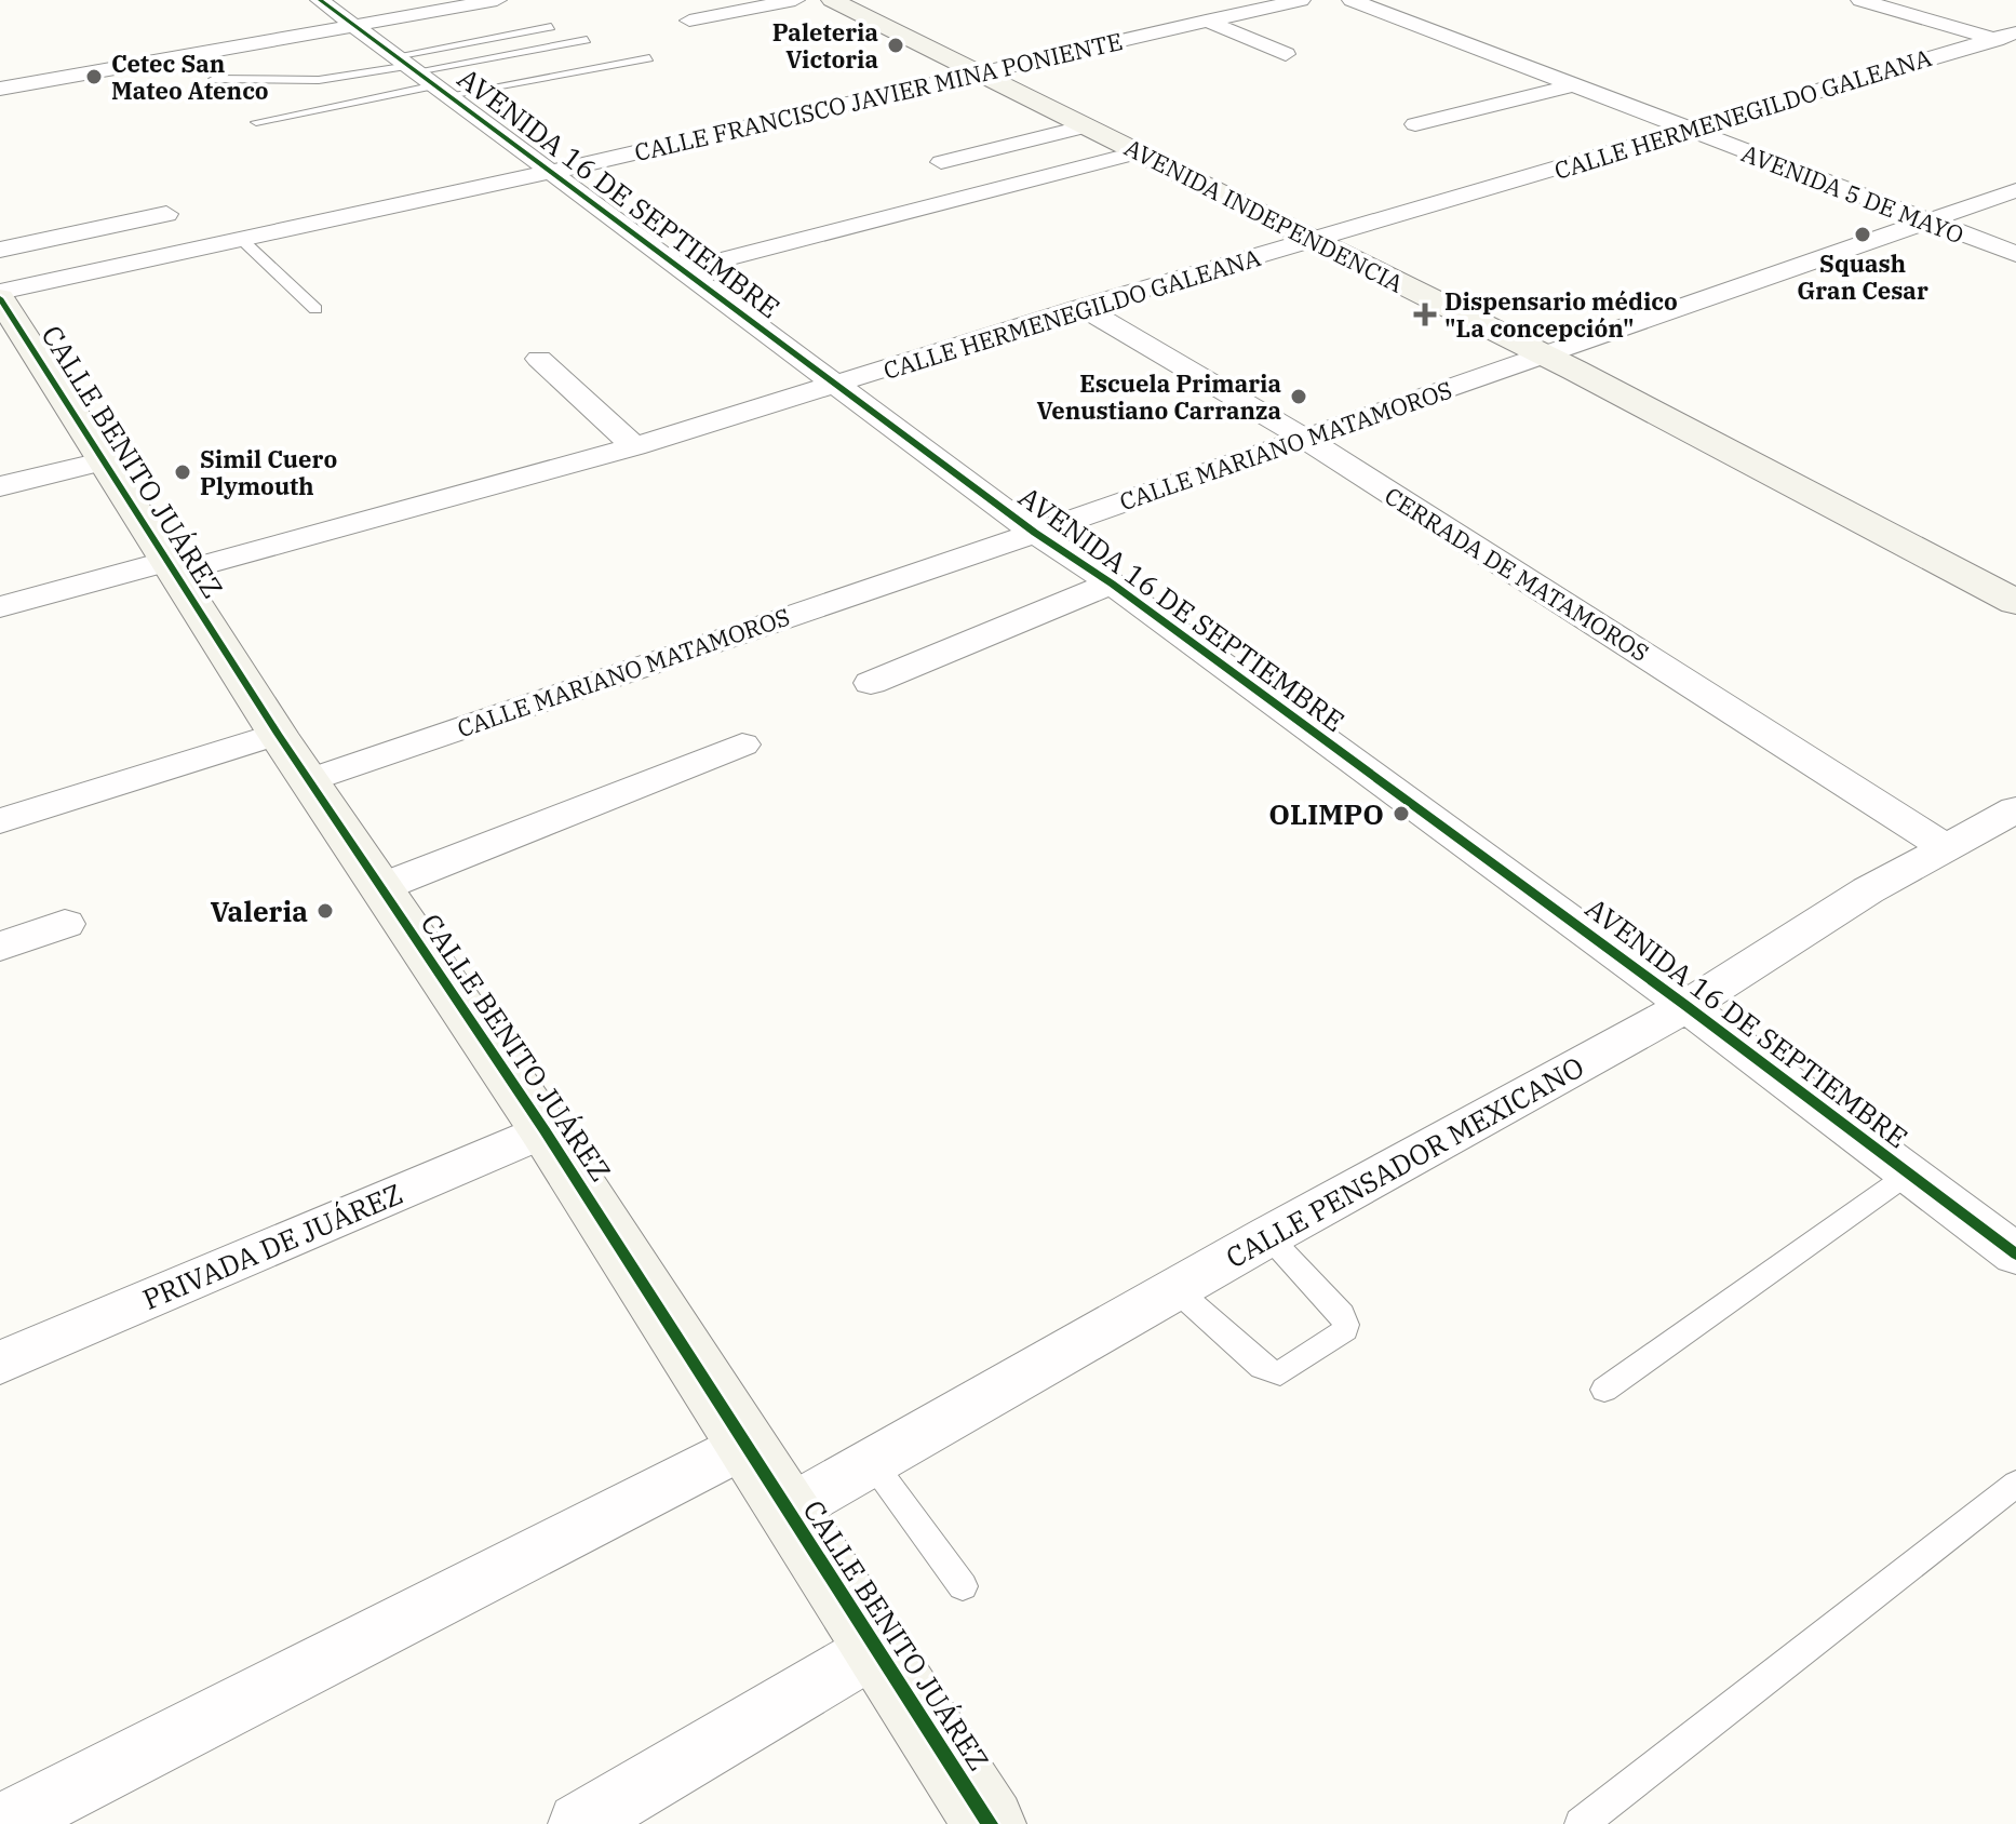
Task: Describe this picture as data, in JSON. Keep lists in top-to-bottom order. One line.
{"streets":{"main road":["AVENIDA INDEPENDENCIA","CALLE BENITO JUÁREZ"],"street":["CALLE FRANCISCO JAVIER MINA PONIENTE","CALLE HERMENEGILDO GALEANA","AVENIDA 16 DE SEPTIEMBRE","AVENIDA 5 DE MAYO","CALLE MARIANO MATAMOROS","CERRADA DE MATAMOROS","CALLE PENSADOR MEXICANO","PRIVADA DE JUÁREZ"]},"crossings":[["CALLE FRANCISCO JAVIER MINA PONIENTE","AVENIDA 16 DE SEPTIEMBRE"],["CALLE FRANCISCO JAVIER MINA PONIENTE","AVENIDA INDEPENDENCIA"],["CALLE FRANCISCO JAVIER MINA PONIENTE","CALLE BENITO JUÁREZ"],["CALLE HERMENEGILDO GALEANA","AVENIDA 16 DE SEPTIEMBRE"],["CALLE HERMENEGILDO GALEANA","AVENIDA 5 DE MAYO"],["CALLE HERMENEGILDO GALEANA","AVENIDA INDEPENDENCIA"],["CALLE HERMENEGILDO GALEANA","CALLE BENITO JUÁREZ"],["CALLE HERMENEGILDO GALEANA","CERRADA DE MATAMOROS"],["AVENIDA 16 DE SEPTIEMBRE","CALLE MARIANO MATAMOROS"],["AVENIDA 16 DE SEPTIEMBRE","CALLE PENSADOR MEXICANO"],["AVENIDA 5 DE MAYO","CALLE MARIANO MATAMOROS"],["AVENIDA INDEPENDENCIA","CALLE MARIANO MATAMOROS"],["CALLE MARIANO MATAMOROS","CALLE BENITO JUÁREZ"],["CALLE MARIANO MATAMOROS","CERRADA DE MATAMOROS"],["CALLE BENITO JUÁREZ","CALLE PENSADOR MEXICANO"],["CALLE BENITO JUÁREZ","PRIVADA DE JUÁREZ"],["CERRADA DE MATAMOROS","CALLE PENSADOR MEXICANO"]],"places":{"other":["Paleteria Victoria","Cetec San Mateo Atenco","Squash Gran Cesar","Escuela Primaria Venustiano Carranza","Simil Cuero Plymouth","OLIMPO","Valeria"],"health":["Dispensario médico \"La concepción\""]}}
